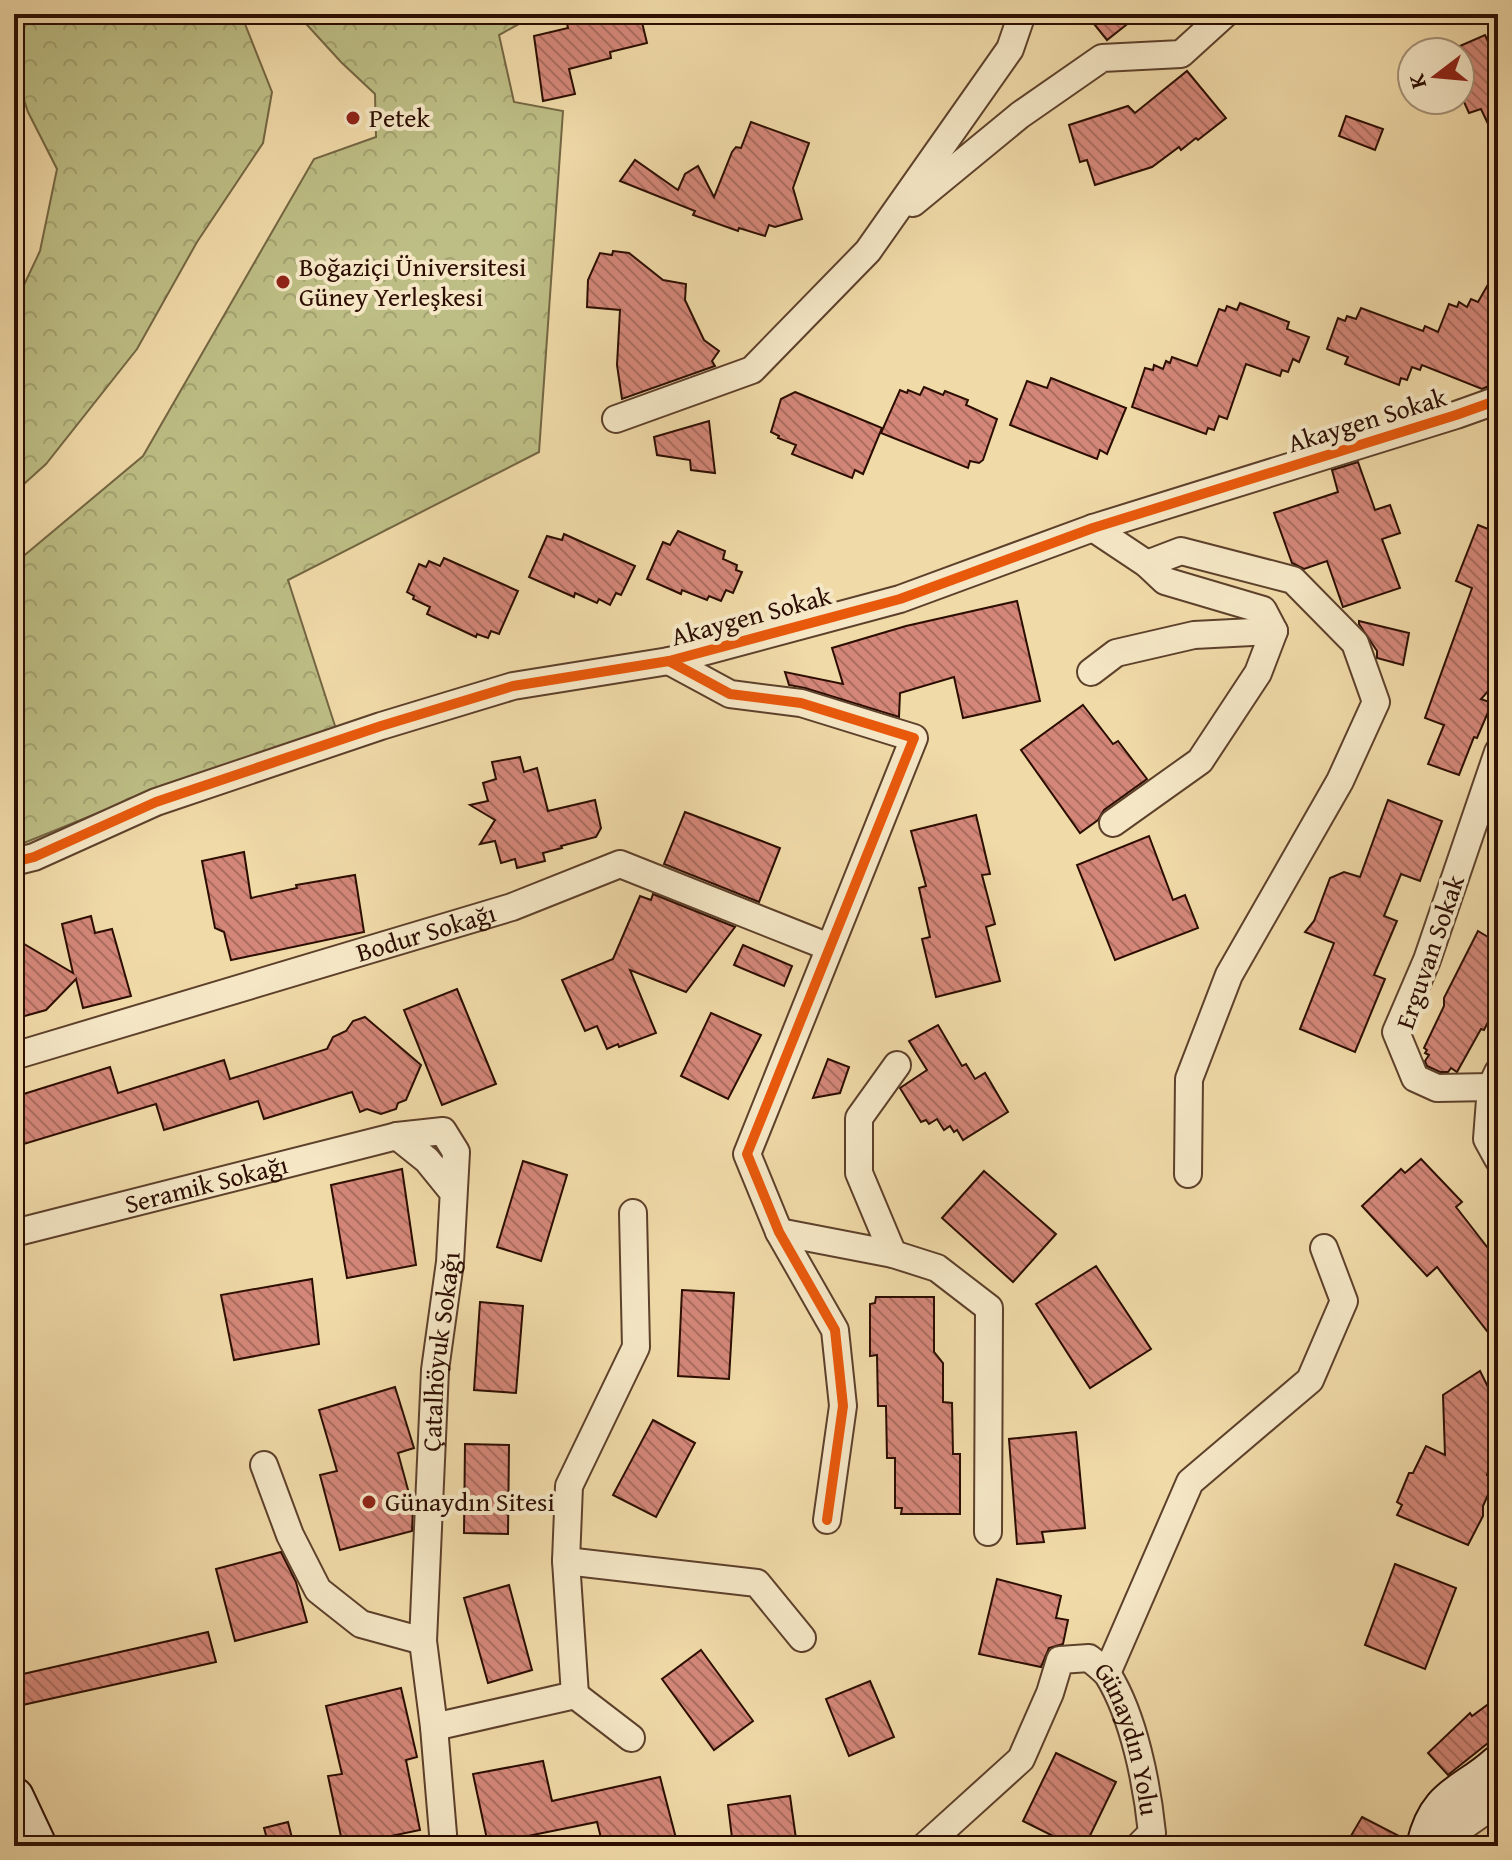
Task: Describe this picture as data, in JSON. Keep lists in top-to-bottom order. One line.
{"streets":{"street":["Akaygen Sokak","Bodur Sokağı","Erguvan Sokak","Seramik Sokağı","Çatalhöyuk Sokağı","Günaydın Yolu"]},"crossings":[["Seramik Sokağı","Çatalhöyuk Sokağı"]],"places":["Petek","Boğaziçi Üniversitesi Güney Yerleşkesi","Günaydın Sitesi"],"north":"left"}
